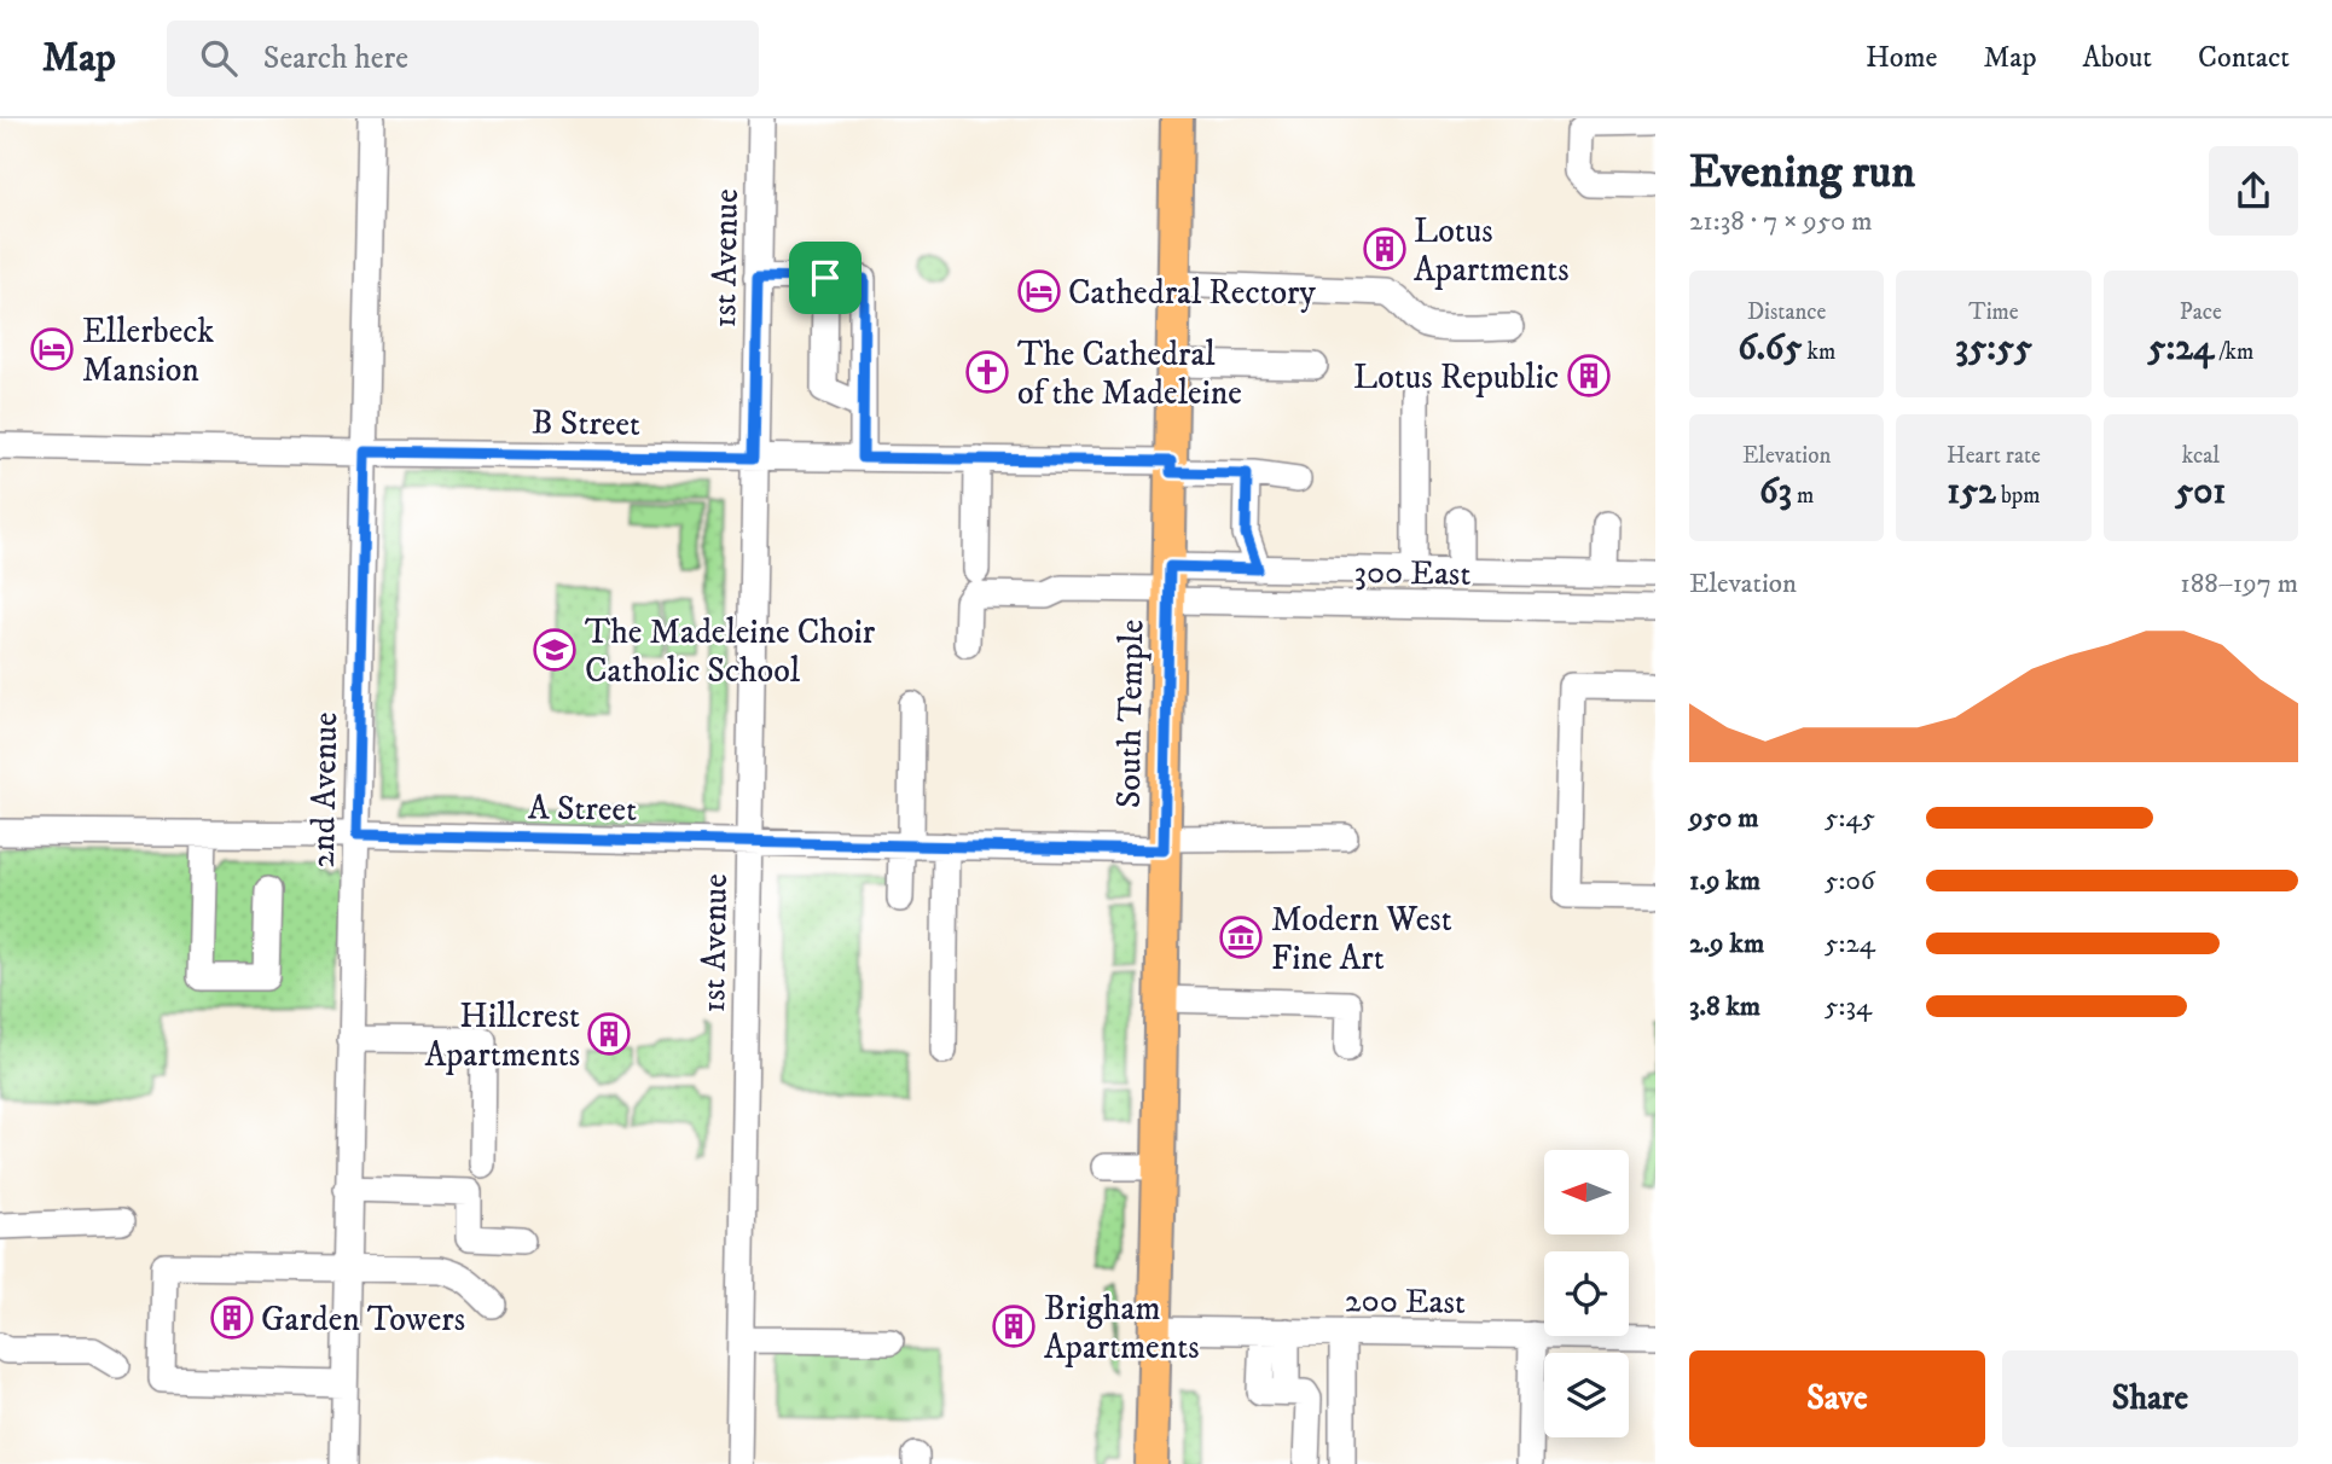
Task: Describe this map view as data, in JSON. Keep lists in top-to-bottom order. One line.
{"streets":{"main road":["South Temple"],"street":["1st Avenue","B Street","300 East","2nd Avenue","A Street","200 East"]},"crossings":[["1st Avenue","B Street"],["1st Avenue","A Street"],["B Street","South Temple"],["B Street","2nd Avenue"],["300 East","South Temple"],["South Temple","A Street"],["South Temple","200 East"],["2nd Avenue","A Street"]],"places":{"building":["Lotus Apartments","Lotus Republic","Hillcrest Apartments","Garden Towers","Brigham Apartments"],"hotel":["Cathedral Rectory","Ellerbeck Mansion"],"church":["The Cathedral of the Madeleine"],"school or university":["The Madeleine Choir Catholic School"],"museum":["Modern West Fine Art"]},"north":"left","page":{"header":"Map","search":"Search here","nav":["Home","Map","About","Contact"],"heading":["Evening run","21:38 · 7 × 950 m"],"stats":[["Distance","6.65 km"],["Time","35:55"],["Pace","5:24 /km"],["Elevation","63 m"],["Heart rate","152 bpm"],["kcal","501"]],"chart":["Elevation","188–197 m"],"list":[{"name":"950 m","note":"5:45"},{"name":"1.9 km","note":"5:06"},{"name":"2.9 km","note":"5:24"},{"name":"3.8 km","note":"5:34"}],"buttons":["Save","Share"]}}
